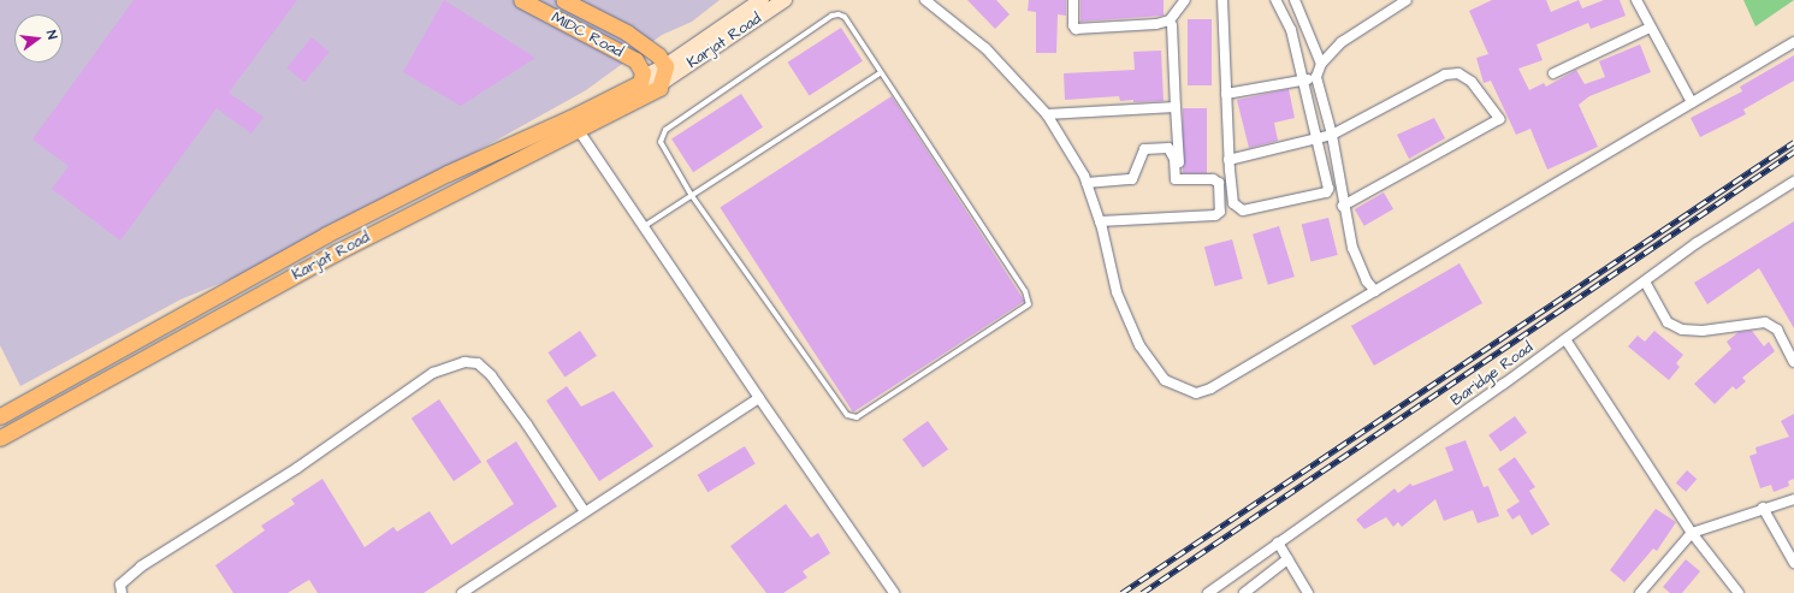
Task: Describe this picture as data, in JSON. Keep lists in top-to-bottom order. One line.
{"streets":{"main road":["MIDC Road","Karjat Road"],"street":["Baridge Road"]},"crossings":[["MIDC Road","Karjat Road"]],"north":"right"}
